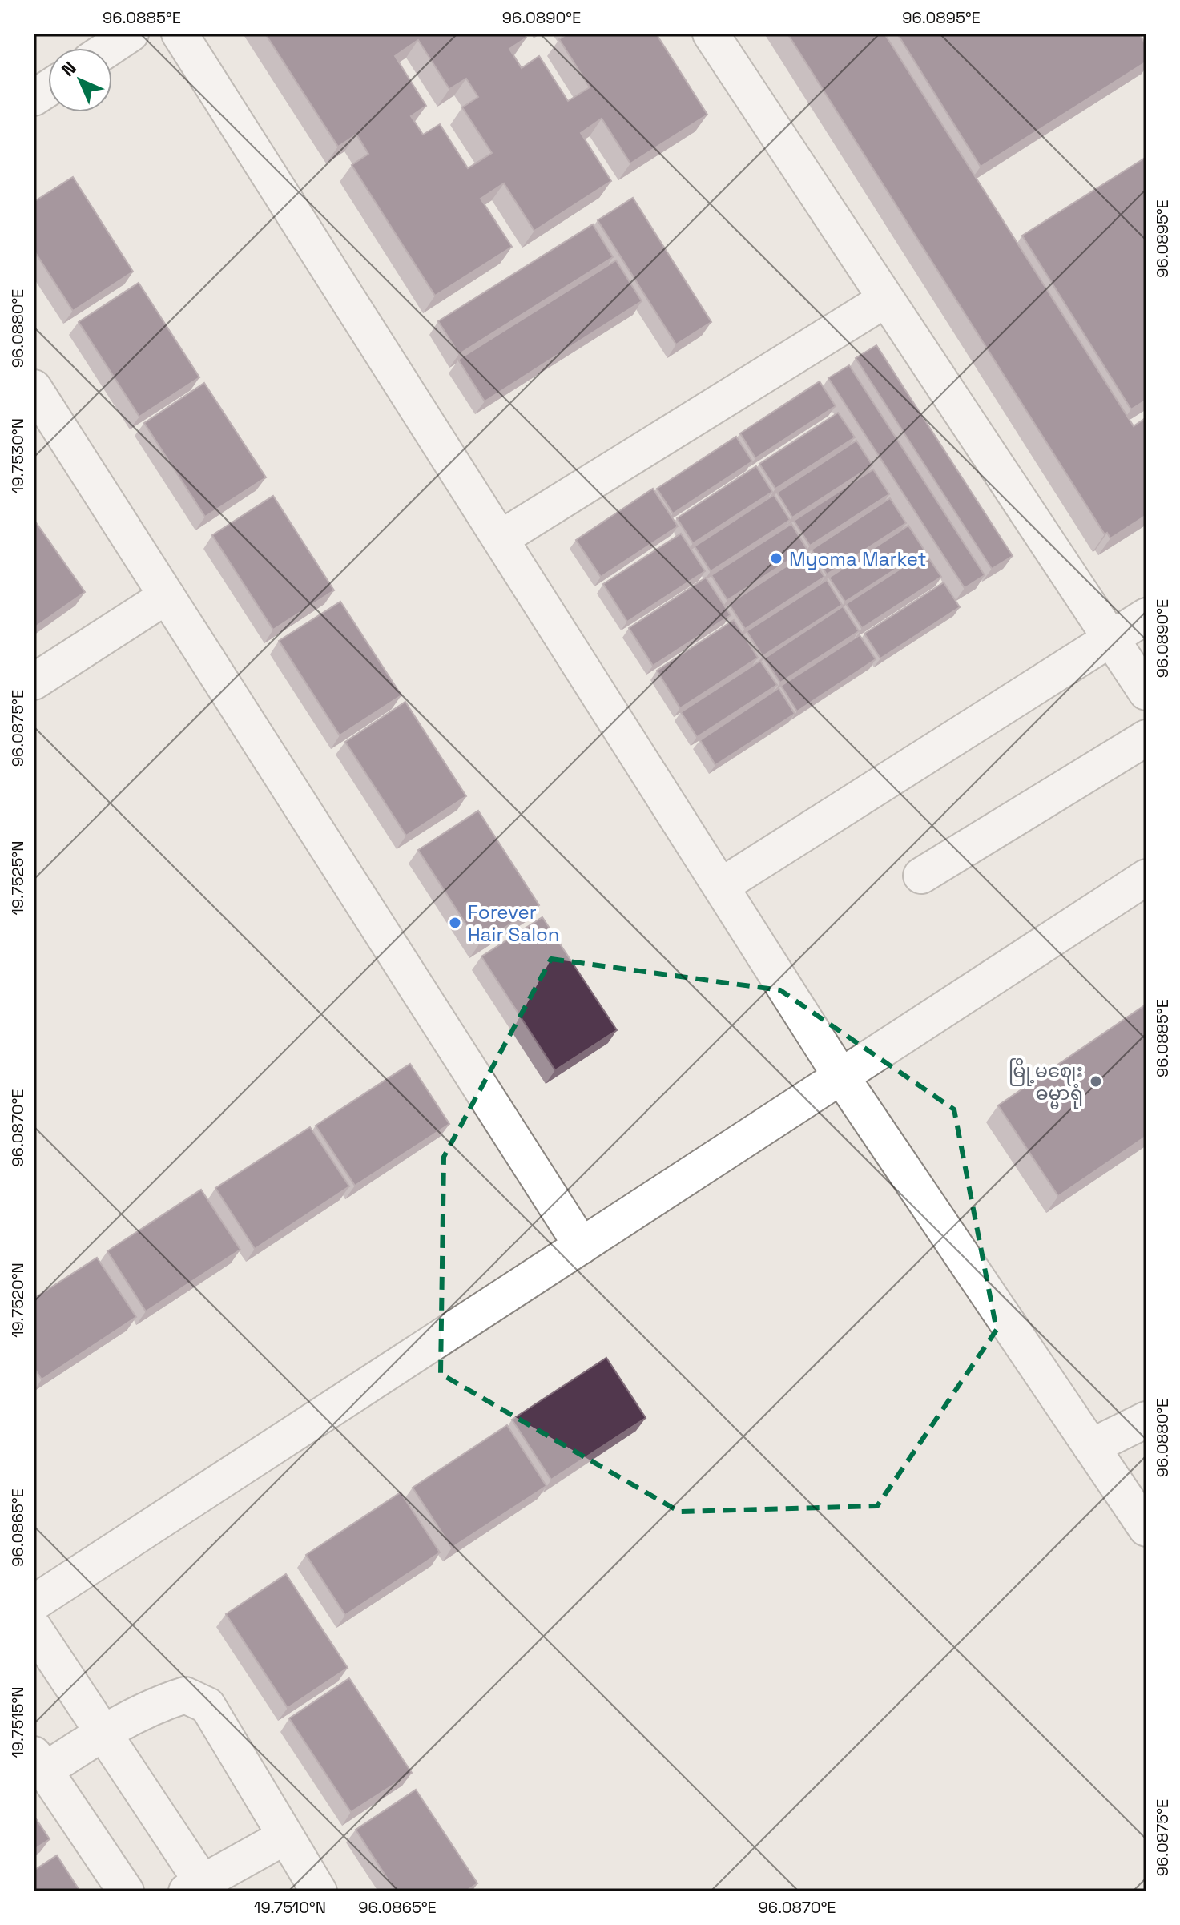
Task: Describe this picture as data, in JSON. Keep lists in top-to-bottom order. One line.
{"places":["Myoma Market","Forever Hair Salon","မြို့မဈေး ဓမ္မာရုံ"],"north":"top left","coordinates":["96.0885°E","96.0890°E","96.0895°E","96.0880°E","19.7530°N","96.0875°E","19.7525°N","96.0870°E","19.7520°N","96.0865°E","19.7515°N","19.7510°N"]}
